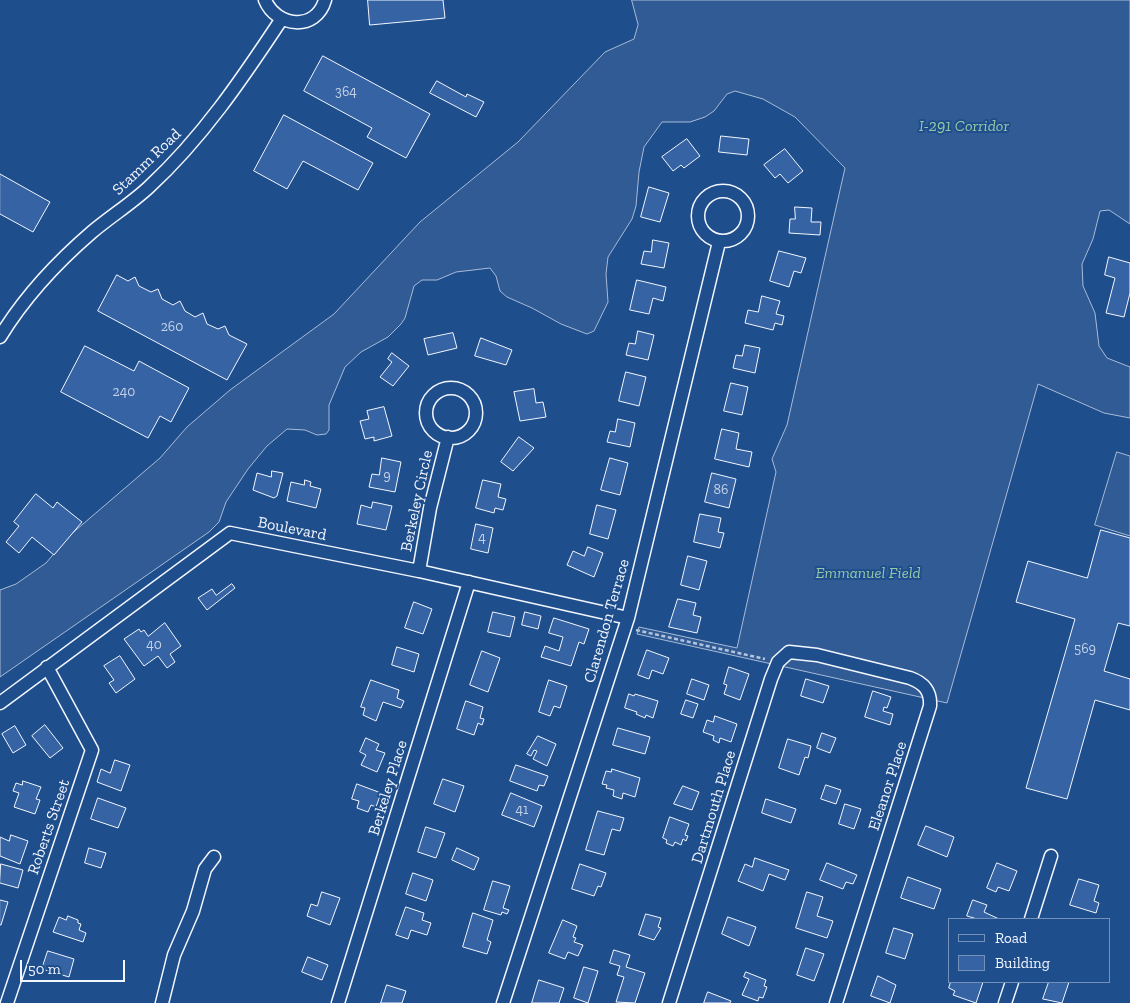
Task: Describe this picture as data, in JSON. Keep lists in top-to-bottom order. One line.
{"streets":{"street":["Stamm Road","Berkeley Circle","Boulevard","Clarendon Terrace","Eleanor Place","Berkeley Place","Dartmouth Place","Roberts Street"]},"crossings":[["Berkeley Circle","Boulevard"],["Boulevard","Clarendon Terrace"],["Boulevard","Berkeley Place"],["Boulevard","Roberts Street"],["Eleanor Place","Dartmouth Place"]],"parks":["I-291 Corridor","Emmanuel Field"],"house_numbers":["364","260","240","9","86","4","40","569","41"],"legend":["Road","Building"],"scale_bar":"50 m"}
